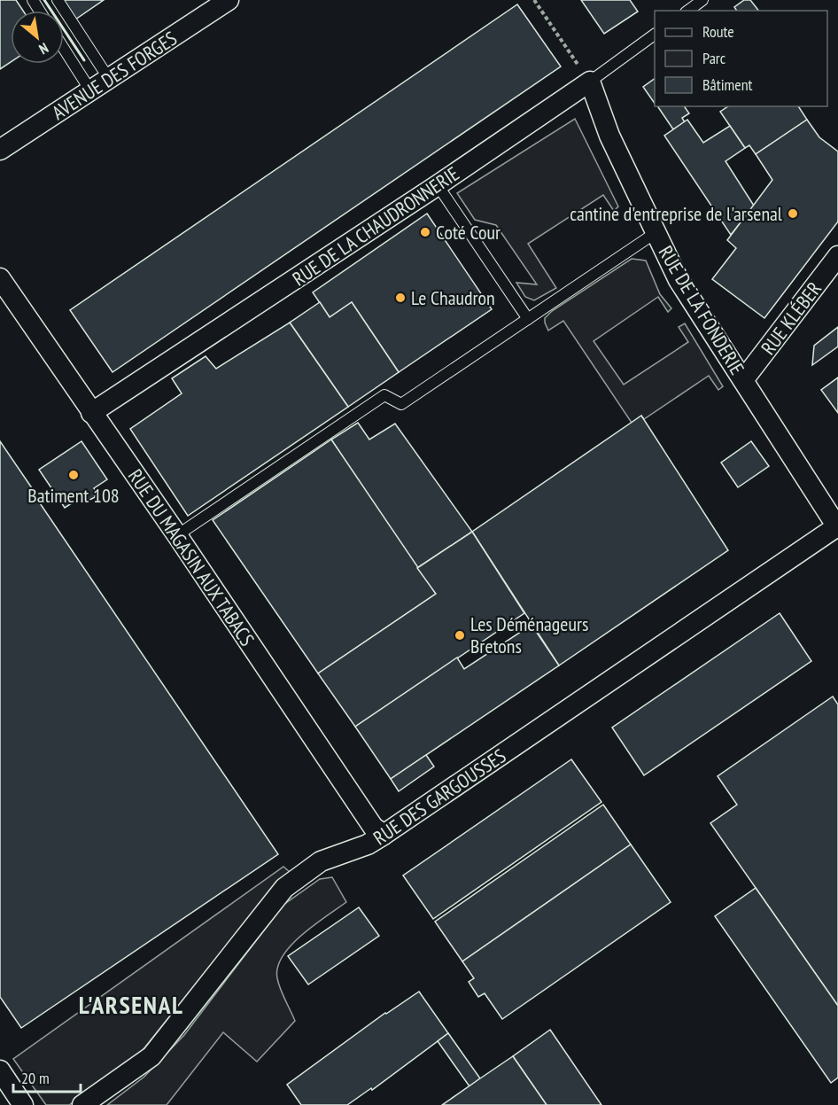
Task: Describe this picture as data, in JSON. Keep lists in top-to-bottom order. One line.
{"streets":{"street":["AVENUE DES FORGES","RUE DE LA CHAUDRONNERIE","RUE DE LA FONDERIE","RUE KLÉBER","RUE DU MAGASIN AUX TABACS","RUE DES GARGOUSSES"]},"crossings":[["RUE DE LA CHAUDRONNERIE","RUE DE LA FONDERIE"],["RUE DE LA CHAUDRONNERIE","RUE DU MAGASIN AUX TABACS"],["RUE DE LA FONDERIE","RUE KLÉBER"],["RUE DE LA FONDERIE","RUE DES GARGOUSSES"],["RUE DU MAGASIN AUX TABACS","RUE DES GARGOUSSES"]],"districts":["L'ARSENAL"],"places":["cantine d'entreprise de l'arsenal","Coté Cour","Le Chaudron","Batiment 108","Les Déménageurs Bretons"],"legend":["Route","Parc","Bâtiment"],"scale_bar":"20 m","north":"bottom right"}
